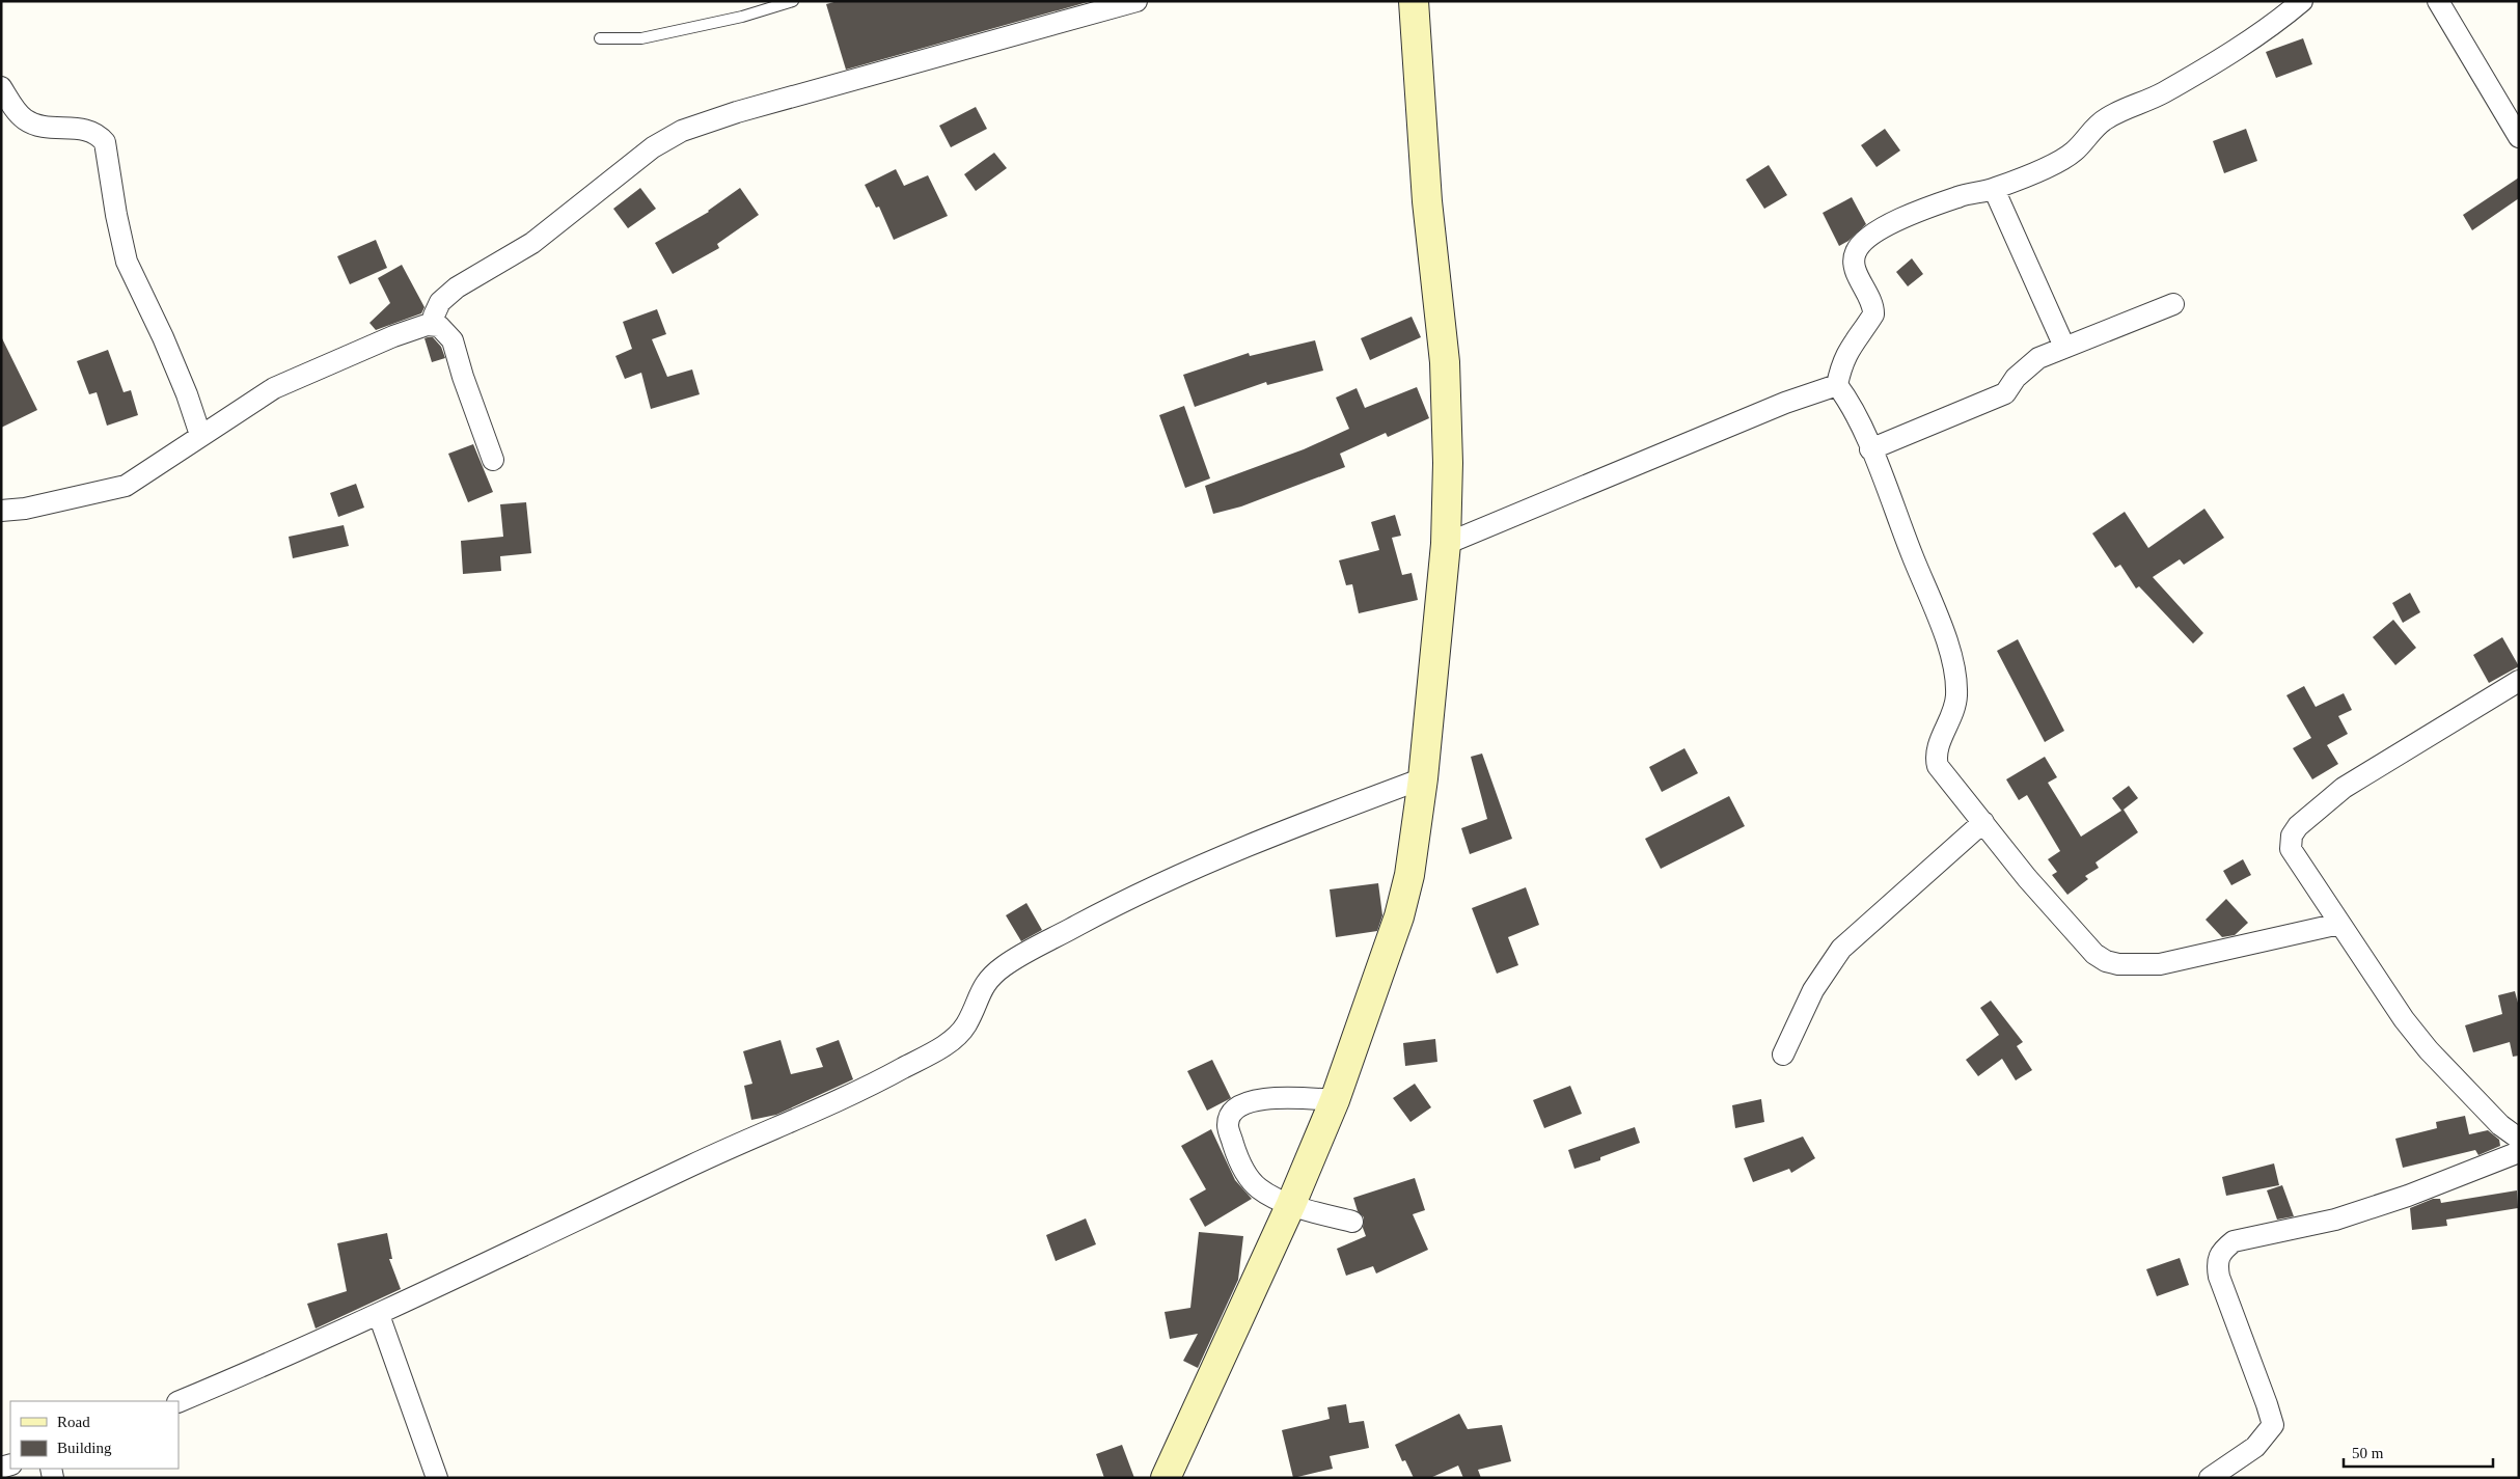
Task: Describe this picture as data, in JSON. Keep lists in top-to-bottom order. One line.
{"legend":["Road","Building"],"scale_bar":"50 m"}
